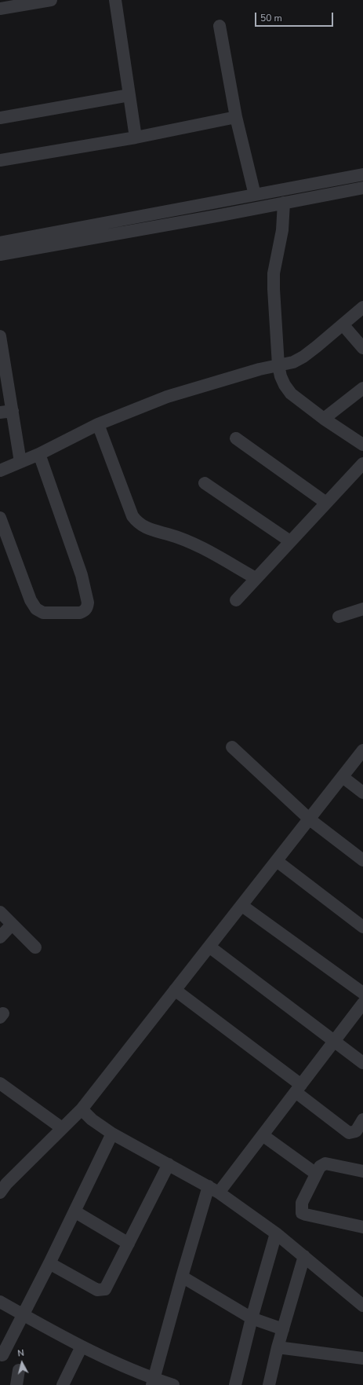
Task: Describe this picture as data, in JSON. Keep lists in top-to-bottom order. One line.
{"scale_bar":"50 m","north":"top"}
